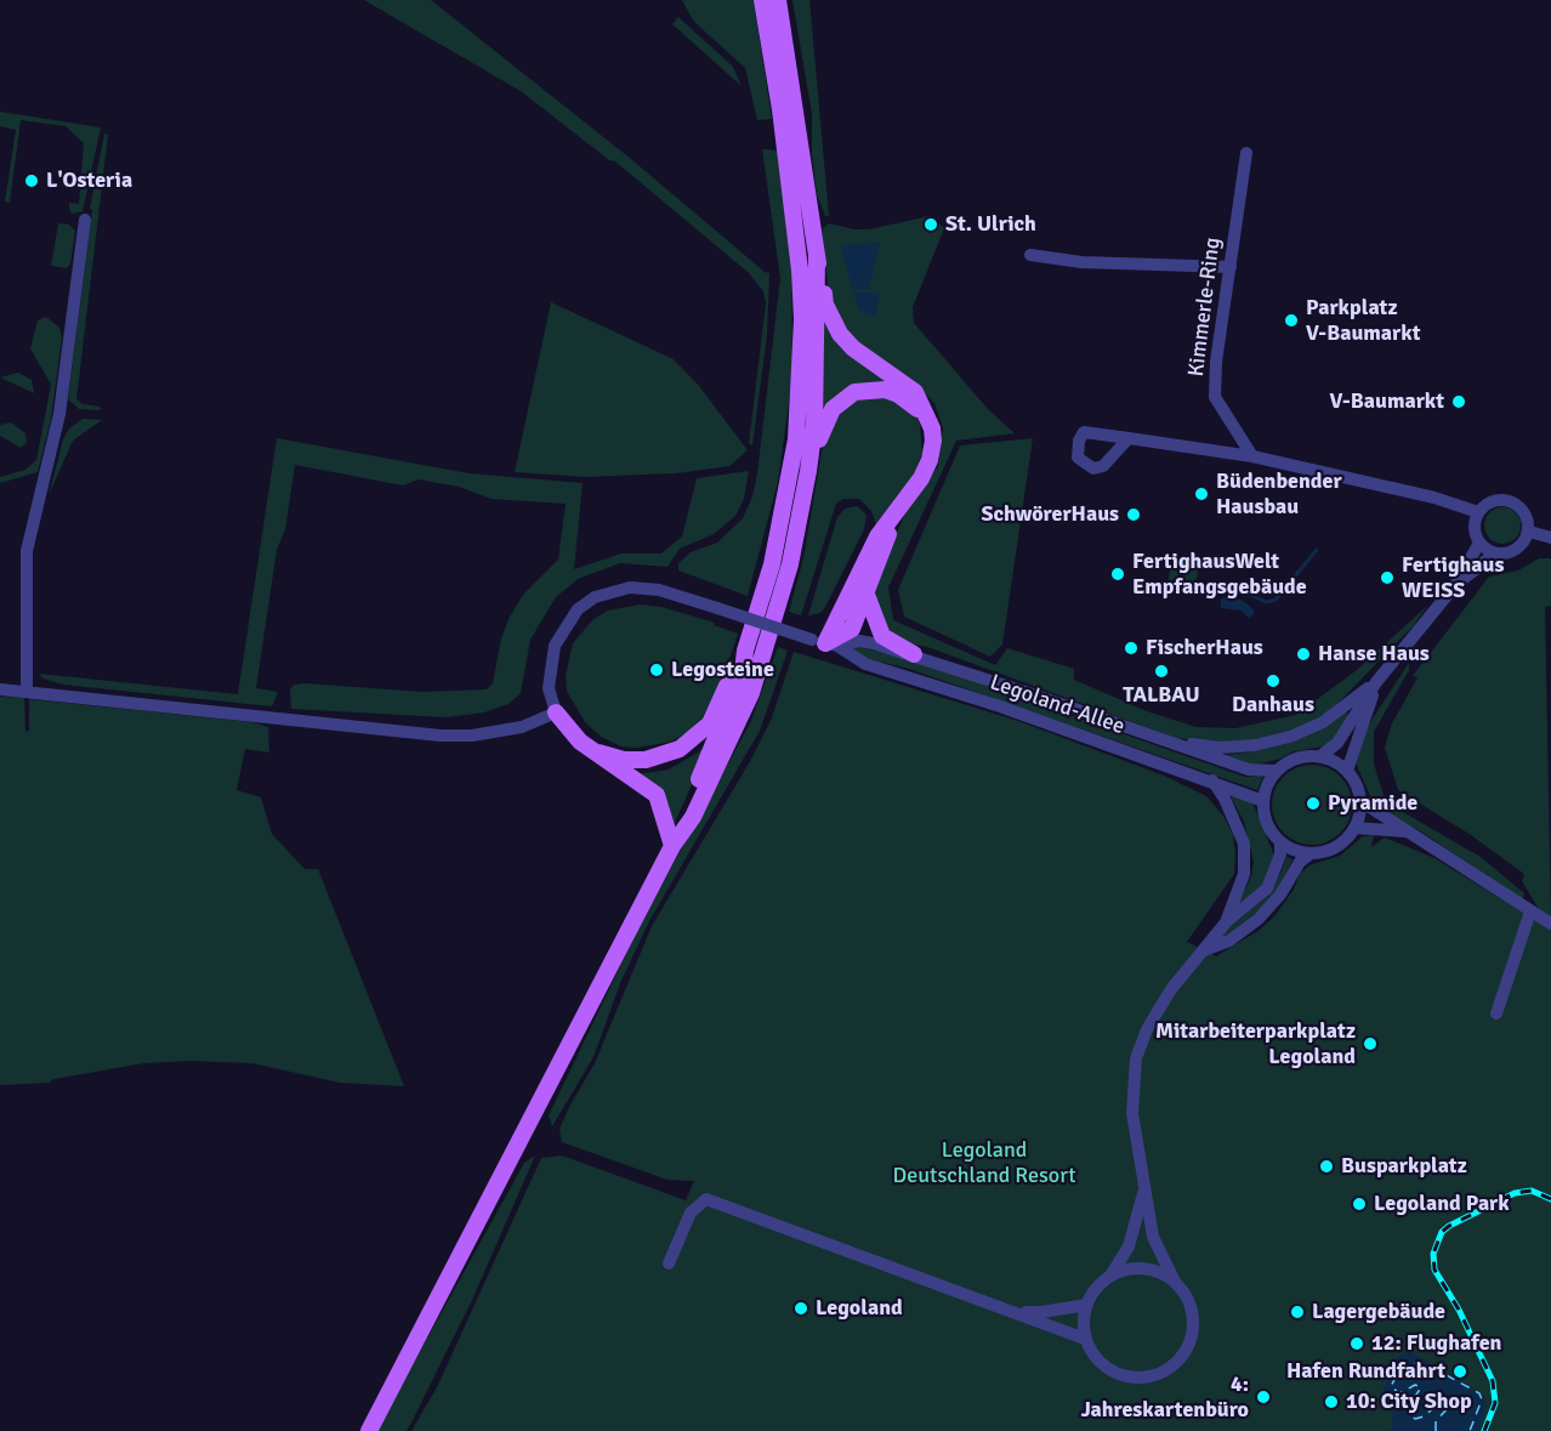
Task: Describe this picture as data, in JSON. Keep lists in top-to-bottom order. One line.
{"streets":{"street":["Kimmerle-Ring","Legoland-Allee"]},"parks":["Legoland Deutschland Resort"],"places":["L'Osteria","St. Ulrich","Parkplatz V-Baumarkt","V-Baumarkt","Büdenbender Hausbau","SchwörerHaus","FertighausWelt Empfangsgebäude","Fertighaus WEISS","FischerHaus","Hanse Haus","Legosteine","TALBAU","Danhaus","Pyramide","Mitarbeiterparkplatz Legoland","Busparkplatz","Legoland Park","Legoland","Lagergebäude","12: Flughafen","Hafen Rundfahrt","4: Jahreskartenbüro","10: City Shop"]}
